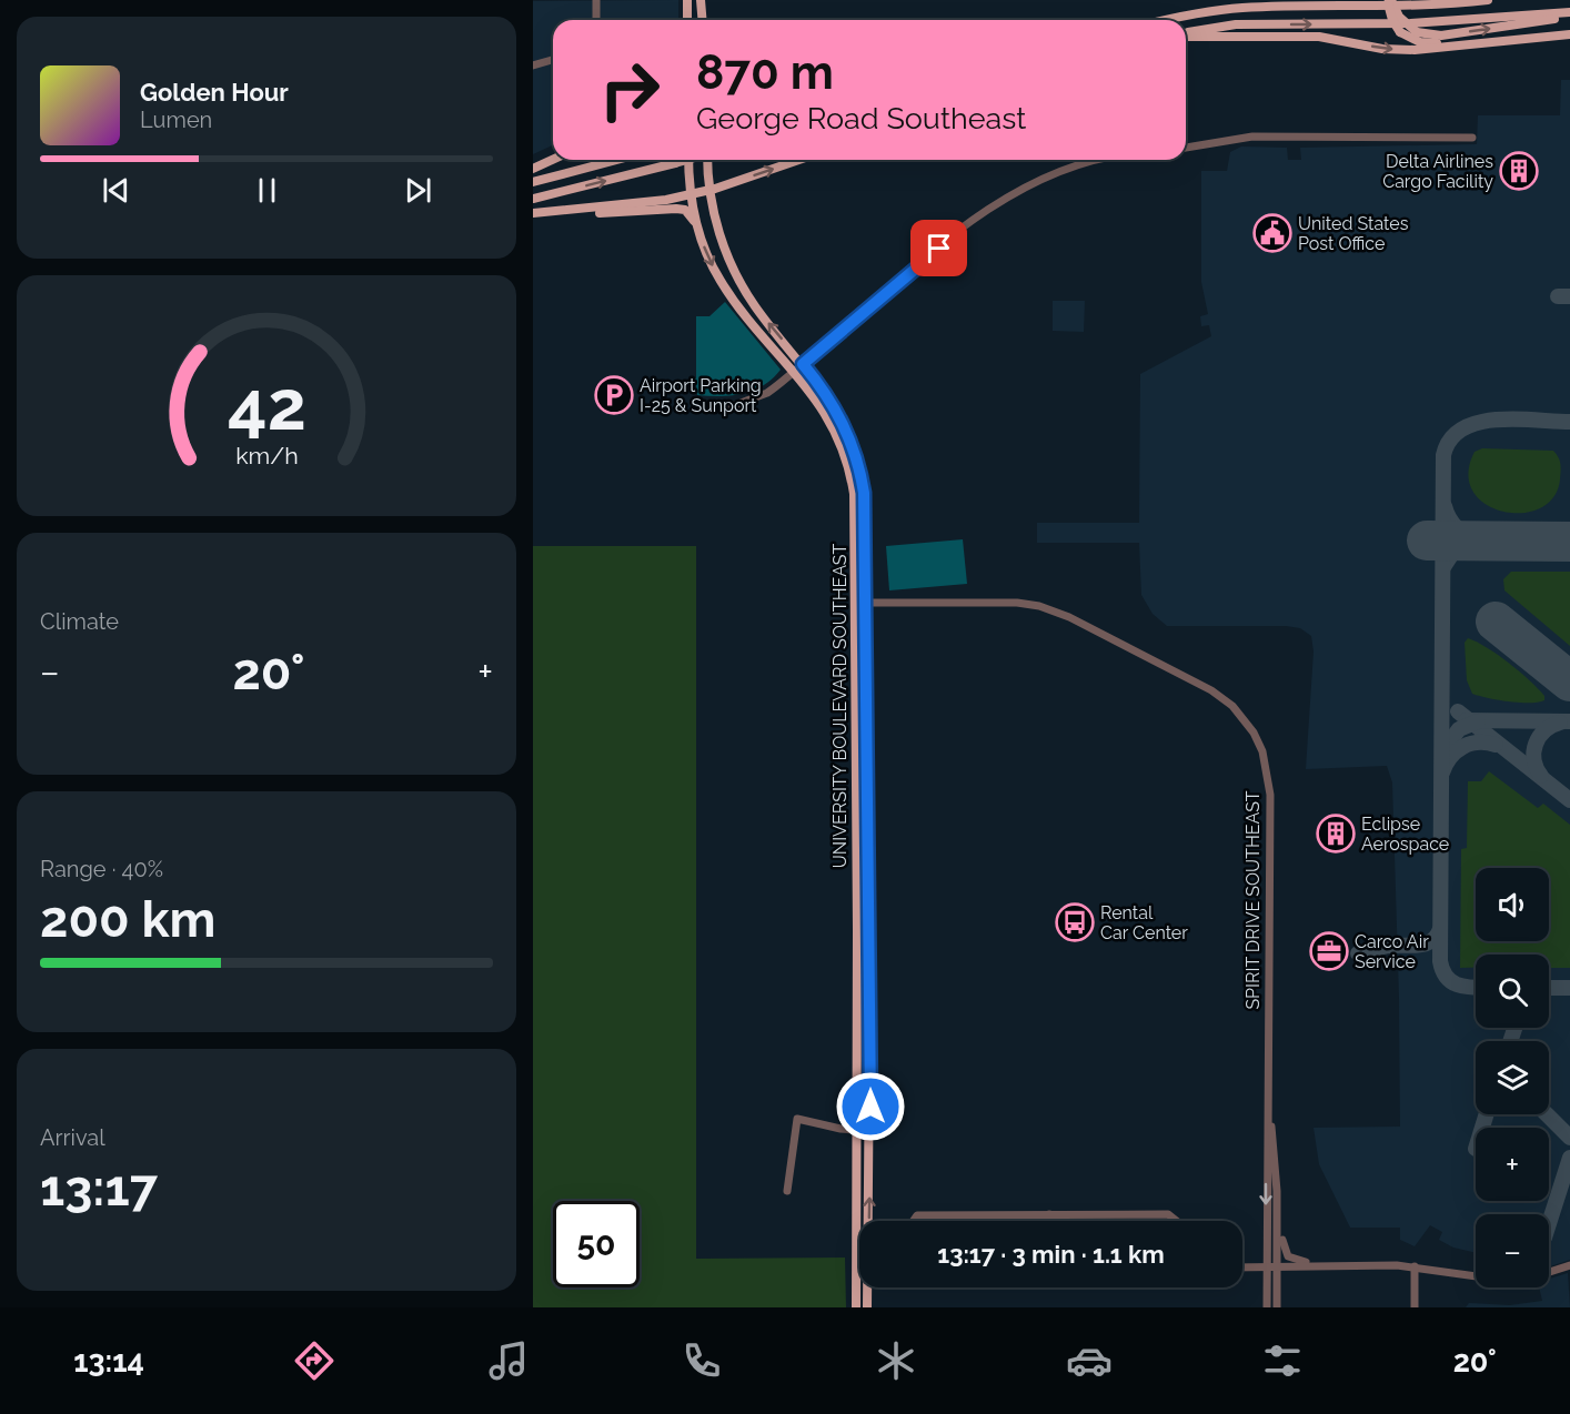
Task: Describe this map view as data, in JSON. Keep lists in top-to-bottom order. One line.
{"streets":{"main road":["UNIVERSITY BOULEVARD SOUTHEAST","SPIRIT DRIVE SOUTHEAST"]},"crossings":[["UNIVERSITY BOULEVARD SOUTHEAST","SPIRIT DRIVE SOUTHEAST"]],"places":{"building":["Delta Airlines Cargo Facility","Eclipse Aerospace"],"public building":["United States Post Office"],"parking":["Airport Parking I-25 & Sunport"],"bus stop":["Rental Car Center"],"office":["Carco Air Service"]},"page":{"turn":["870 m","George Road Southeast"],"song":["Golden Hour","Lumen"],"tile":["Climate",["Range · 40%","200 km"],["Arrival","13:17"]],"heat":["−","20°","+"],"map_buttons":["+","−"],"limit":"50","trip":"13:17 · 3 min · 1.1 km","tabs":["13:14","20°"],"gauge":["42","km/h"]}}
